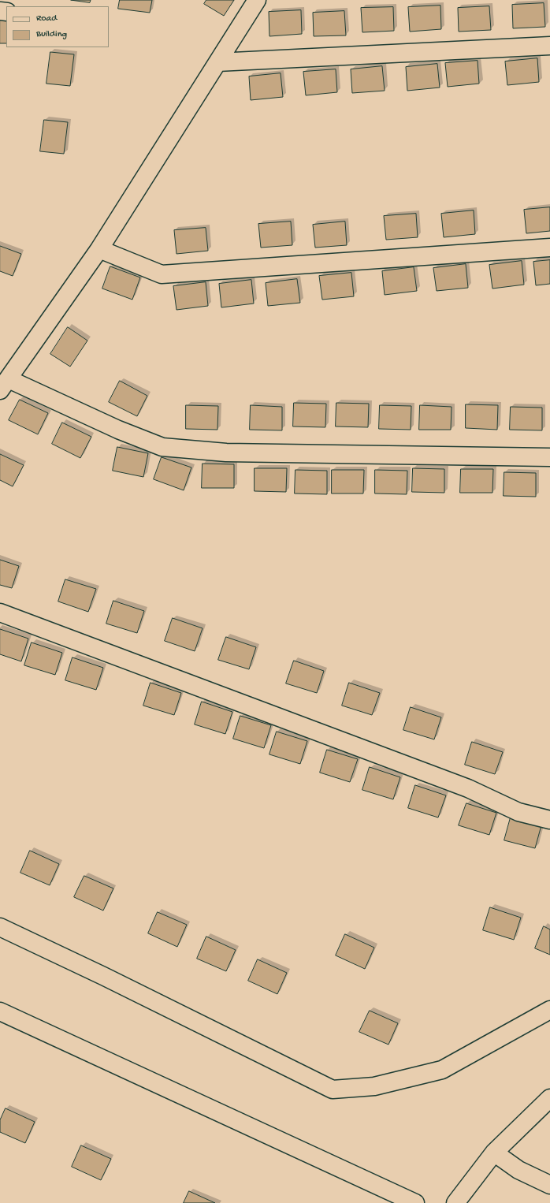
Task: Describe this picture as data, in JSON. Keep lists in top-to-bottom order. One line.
{"legend":["Road","Building"]}
